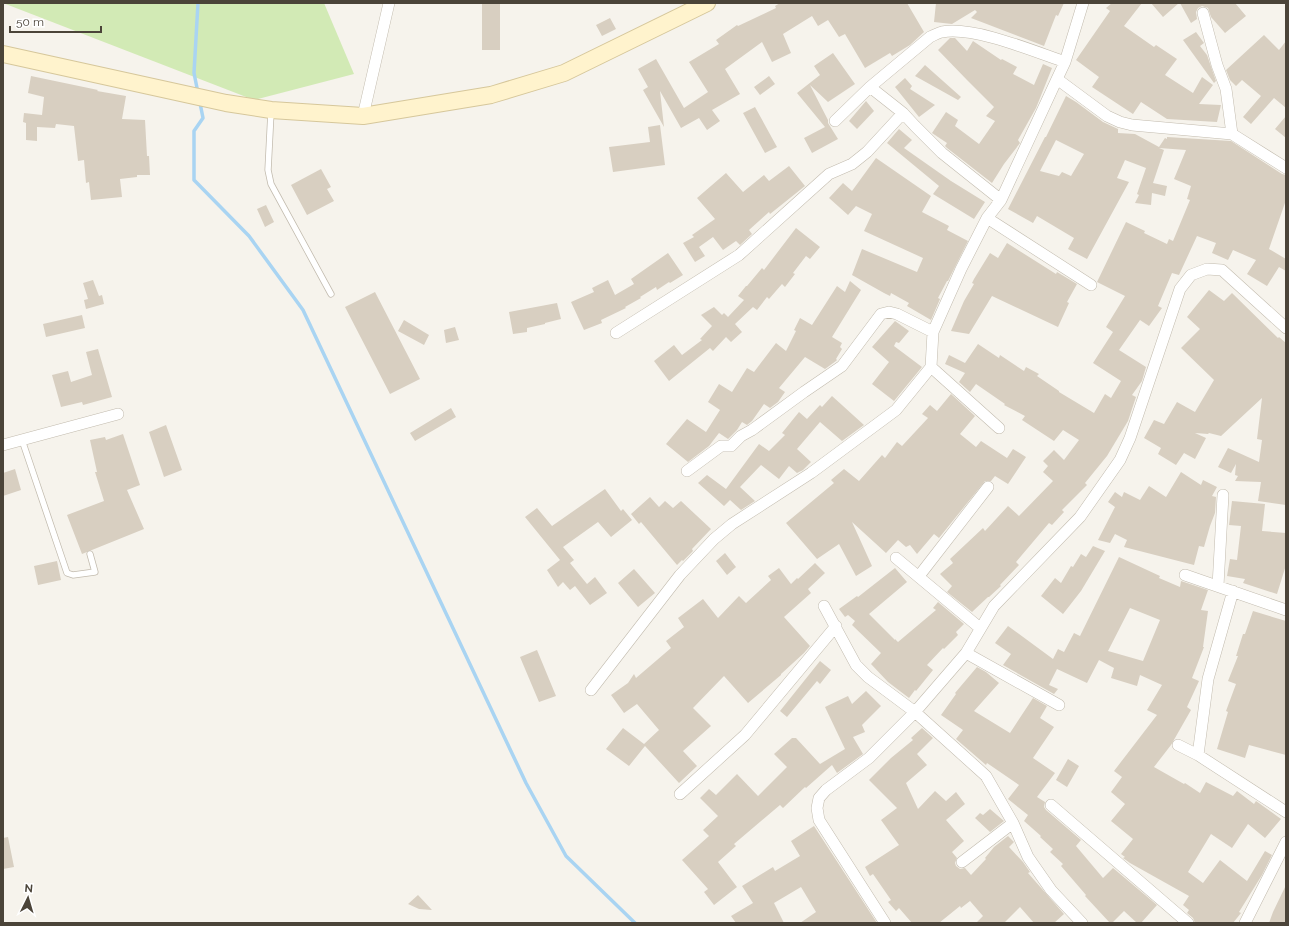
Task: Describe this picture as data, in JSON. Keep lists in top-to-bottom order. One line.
{"scale_bar":"50 m","north":"top"}
